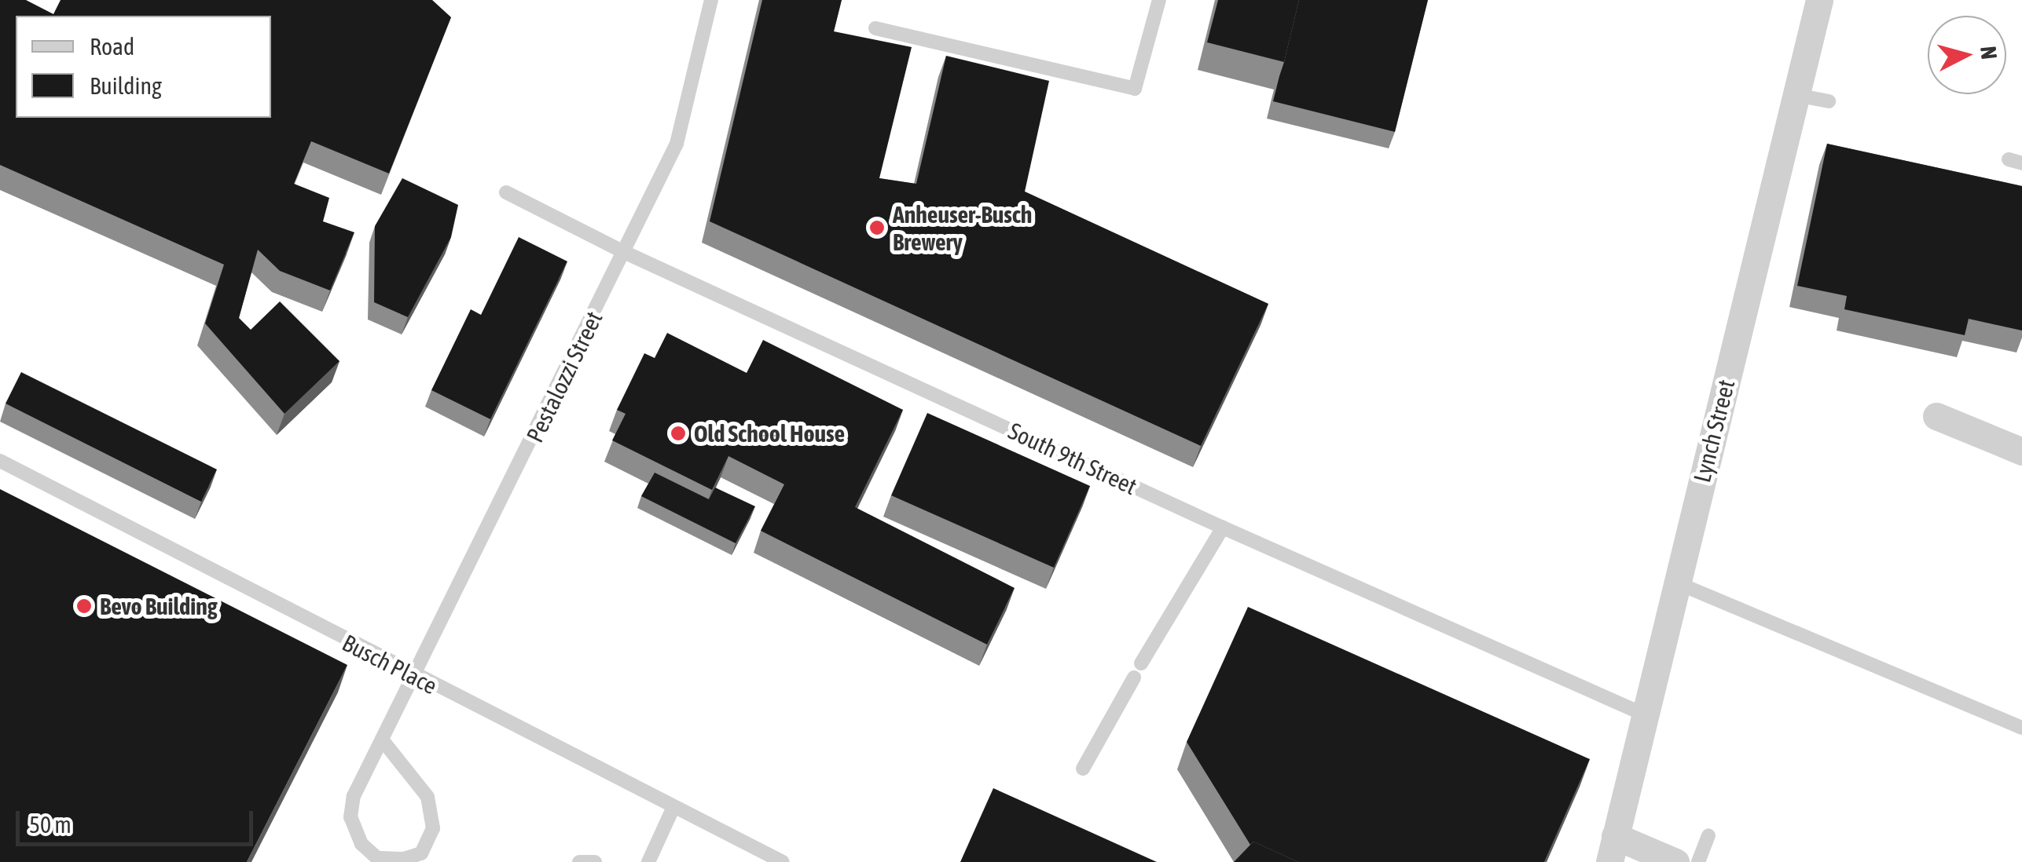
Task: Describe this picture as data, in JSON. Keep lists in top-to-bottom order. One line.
{"streets":{"street":["Lynch Street"],"lane":["Pestalozzi Street","South 9th Street","Busch Place"]},"crossings":[["Pestalozzi Street","South 9th Street"],["Pestalozzi Street","Busch Place"],["Lynch Street","South 9th Street"]],"places":["Anheuser-Busch Brewery","Old School House","Bevo Building"],"legend":["Road","Building"],"scale_bar":"50 m","north":"right"}
